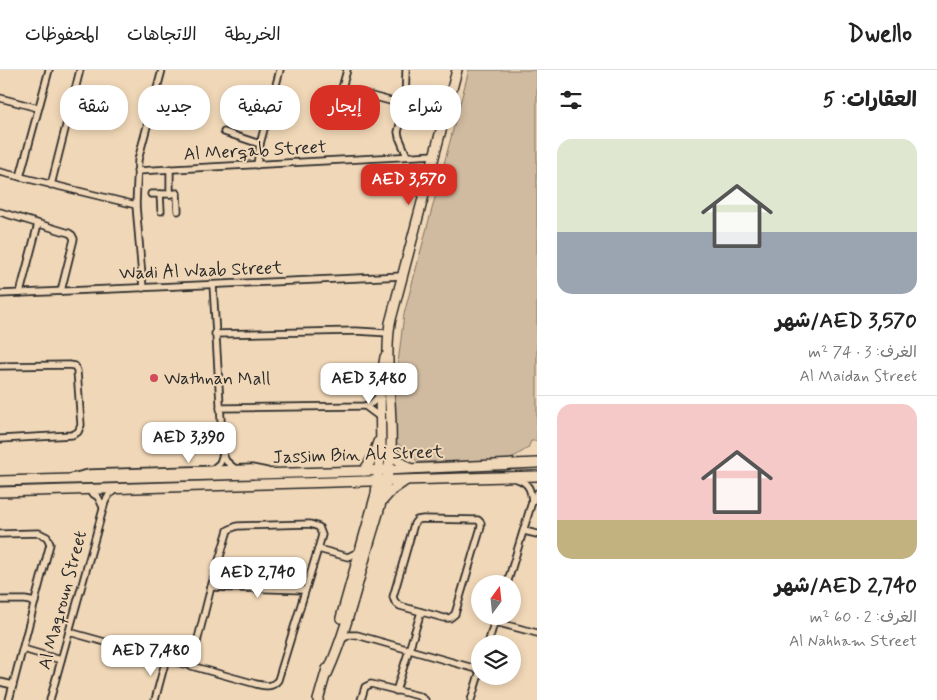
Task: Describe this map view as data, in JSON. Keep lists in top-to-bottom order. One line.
{"streets":{"street":["Al Merqab Street","Wadi Al Waab Street","Jassim Bin Ali Street","Al Maqroun Street"]},"crossings":[["Jassim Bin Ali Street","Al Maqroun Street"]],"places":["Wathnan Mall"],"north":"top","page":{"header":"Dwello","nav":["الخريطة","الاتجاهات","المحفوظات"],"heading":"العقارات: 5","chip":["شراء","إيجار","تصفية","جديد","شقة"],"list":[{"name":"AED 3,570/شهر","note":"الغرف: 3 · 74 m² · Al Maidan Street"},{"name":"AED 2,740/شهر","note":"الغرف: 2 · 60 m² · Al Nahham Street"}],"price":["AED 3,570","AED 3,480","AED 3,390","AED 2,740","AED 7,480"]}}
